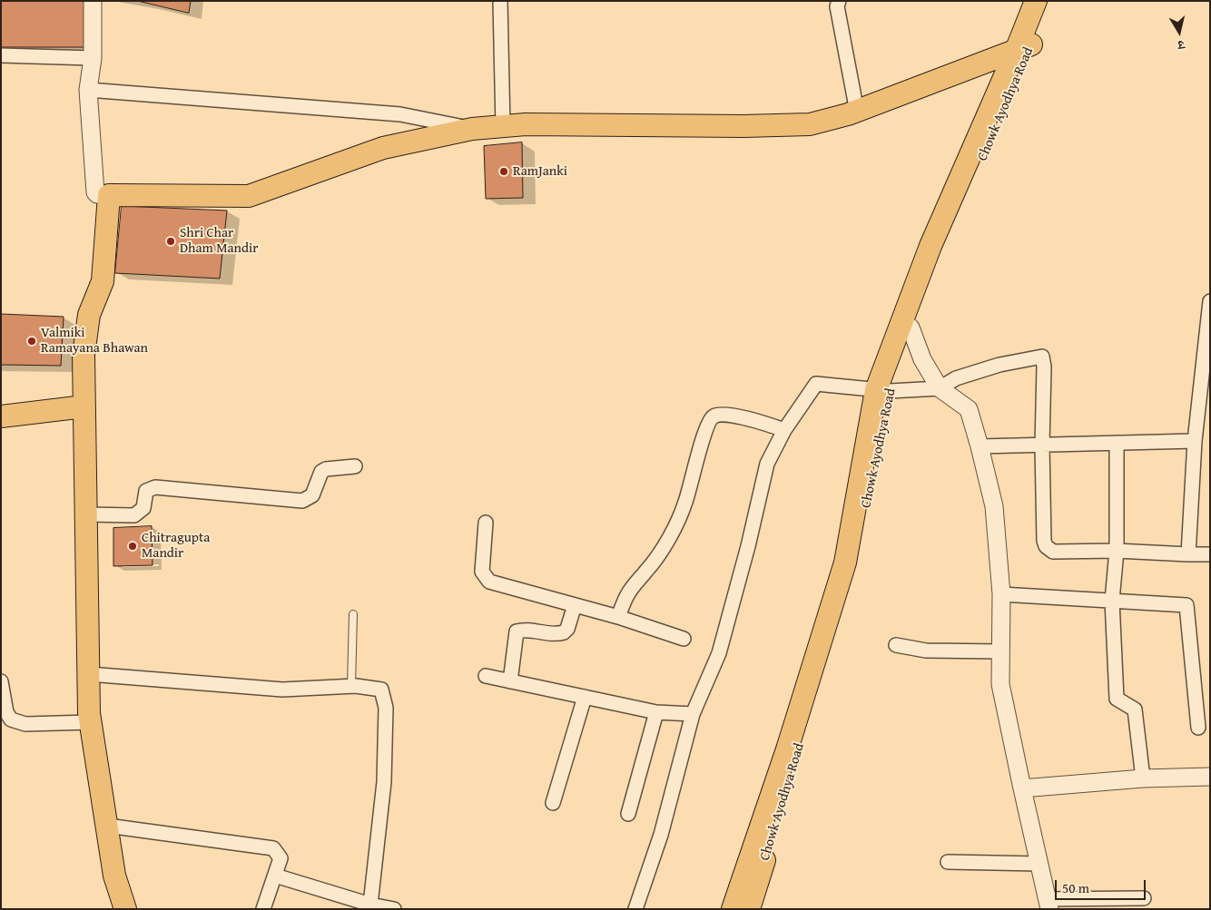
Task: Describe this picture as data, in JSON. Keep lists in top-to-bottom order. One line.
{"streets":{"main road":["Chowk Ayodhya Road"]},"places":["RamJanki","Shri Char Dham Mandir","Valmiki Ramayana Bhawan","Chitragupta Mandir"],"scale_bar":"50 m","north":"bottom"}
